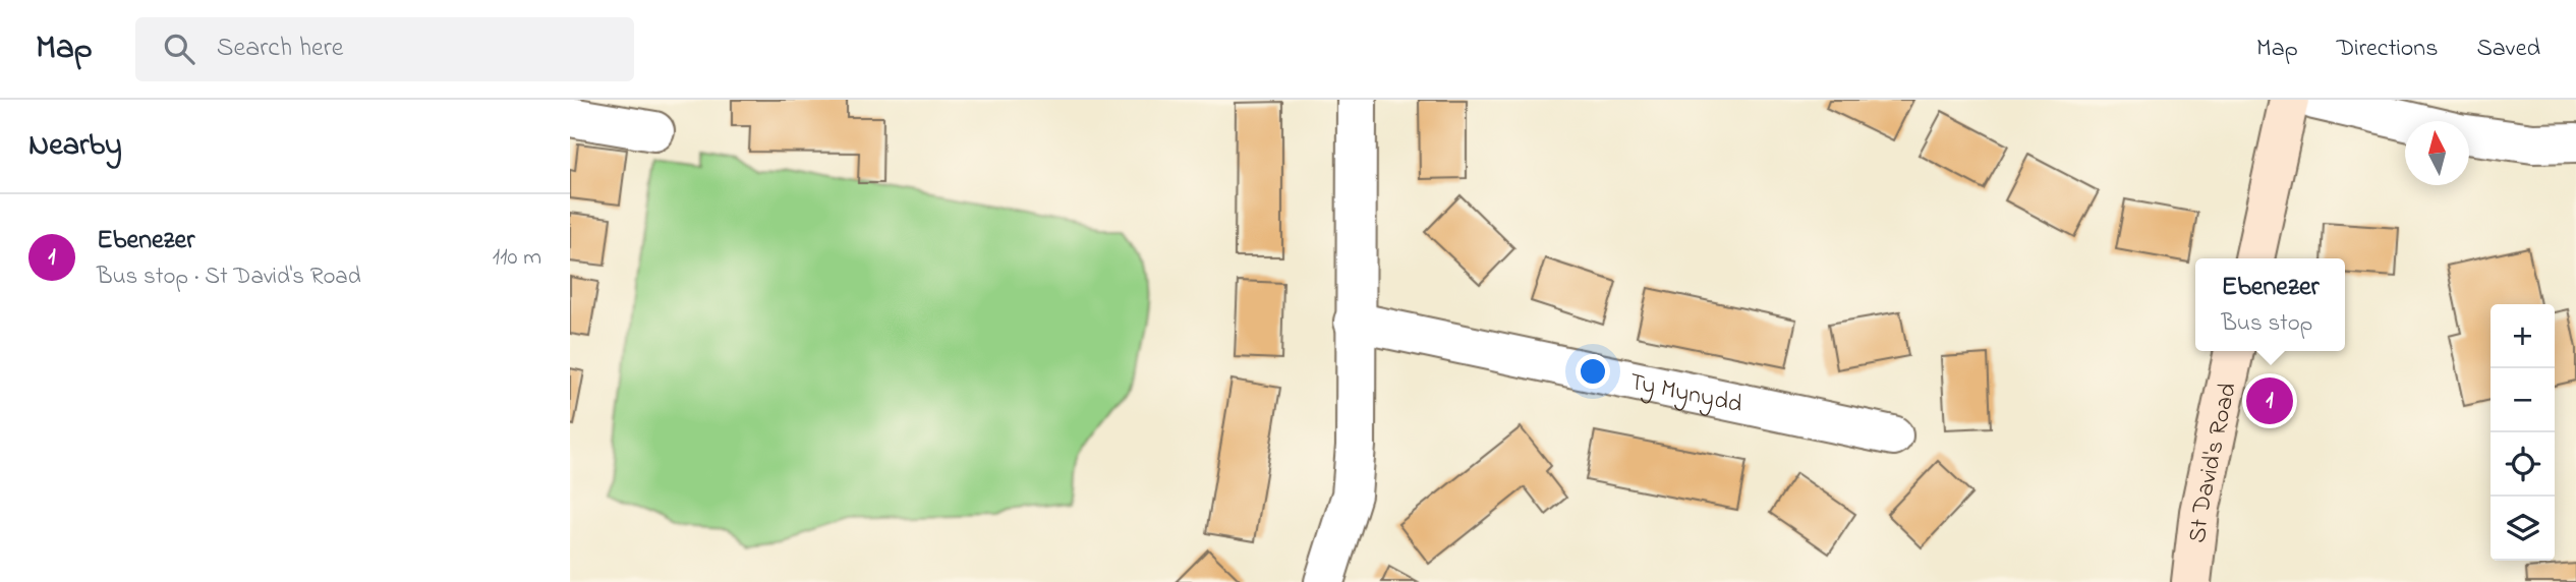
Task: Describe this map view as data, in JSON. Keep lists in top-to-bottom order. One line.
{"streets":{"street":["Ty Mynydd","St David's Road"]},"north":"top","page":{"header":"Map","search":"Search here","nav":["Map","Directions","Saved"],"heading":"Nearby","list":[{"mark":"1","name":"Ebenezer","note":"Bus stop · St David's Road","value":"110 m"}],"popup":["Ebenezer","Bus stop"],"map_buttons":["+","−"],"pins":"1"}}
